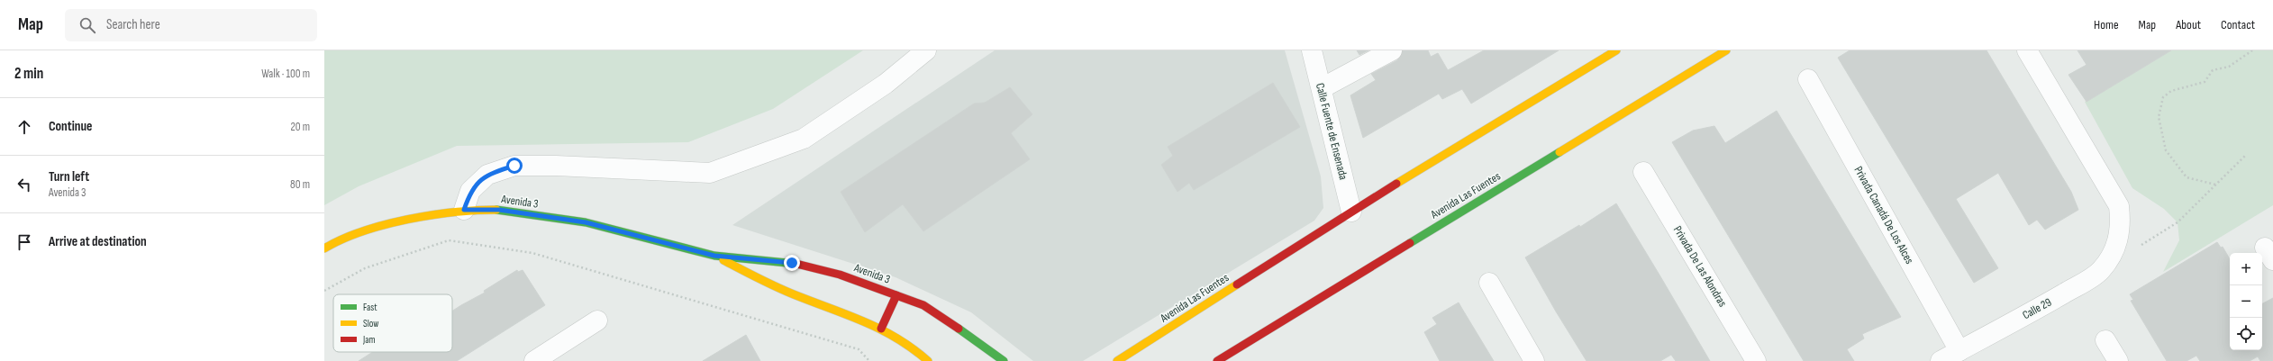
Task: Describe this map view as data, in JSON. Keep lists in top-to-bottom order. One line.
{"streets":{"main road":["Avenida Las Fuentes","Avenida 3"],"street":["Calle Fuente de Ensenada","Privada Canadá De Los Alces","Privada De Las Alondras","Calle 29"]},"crossings":[["Calle Fuente de Ensenada","Avenida Las Fuentes"],["Privada Canadá De Los Alces","Calle 29"]],"legend":["Fast","Slow","Jam"],"page":{"header":"Map","search":"Search here","nav":["Home","Map","About","Contact"],"heading":["2 min","Walk · 100 m"],"list":[["Continue","20 m"],["Turn left","Avenida 3","80 m"],"Arrive at destination"],"map_buttons":["+","−"]}}
